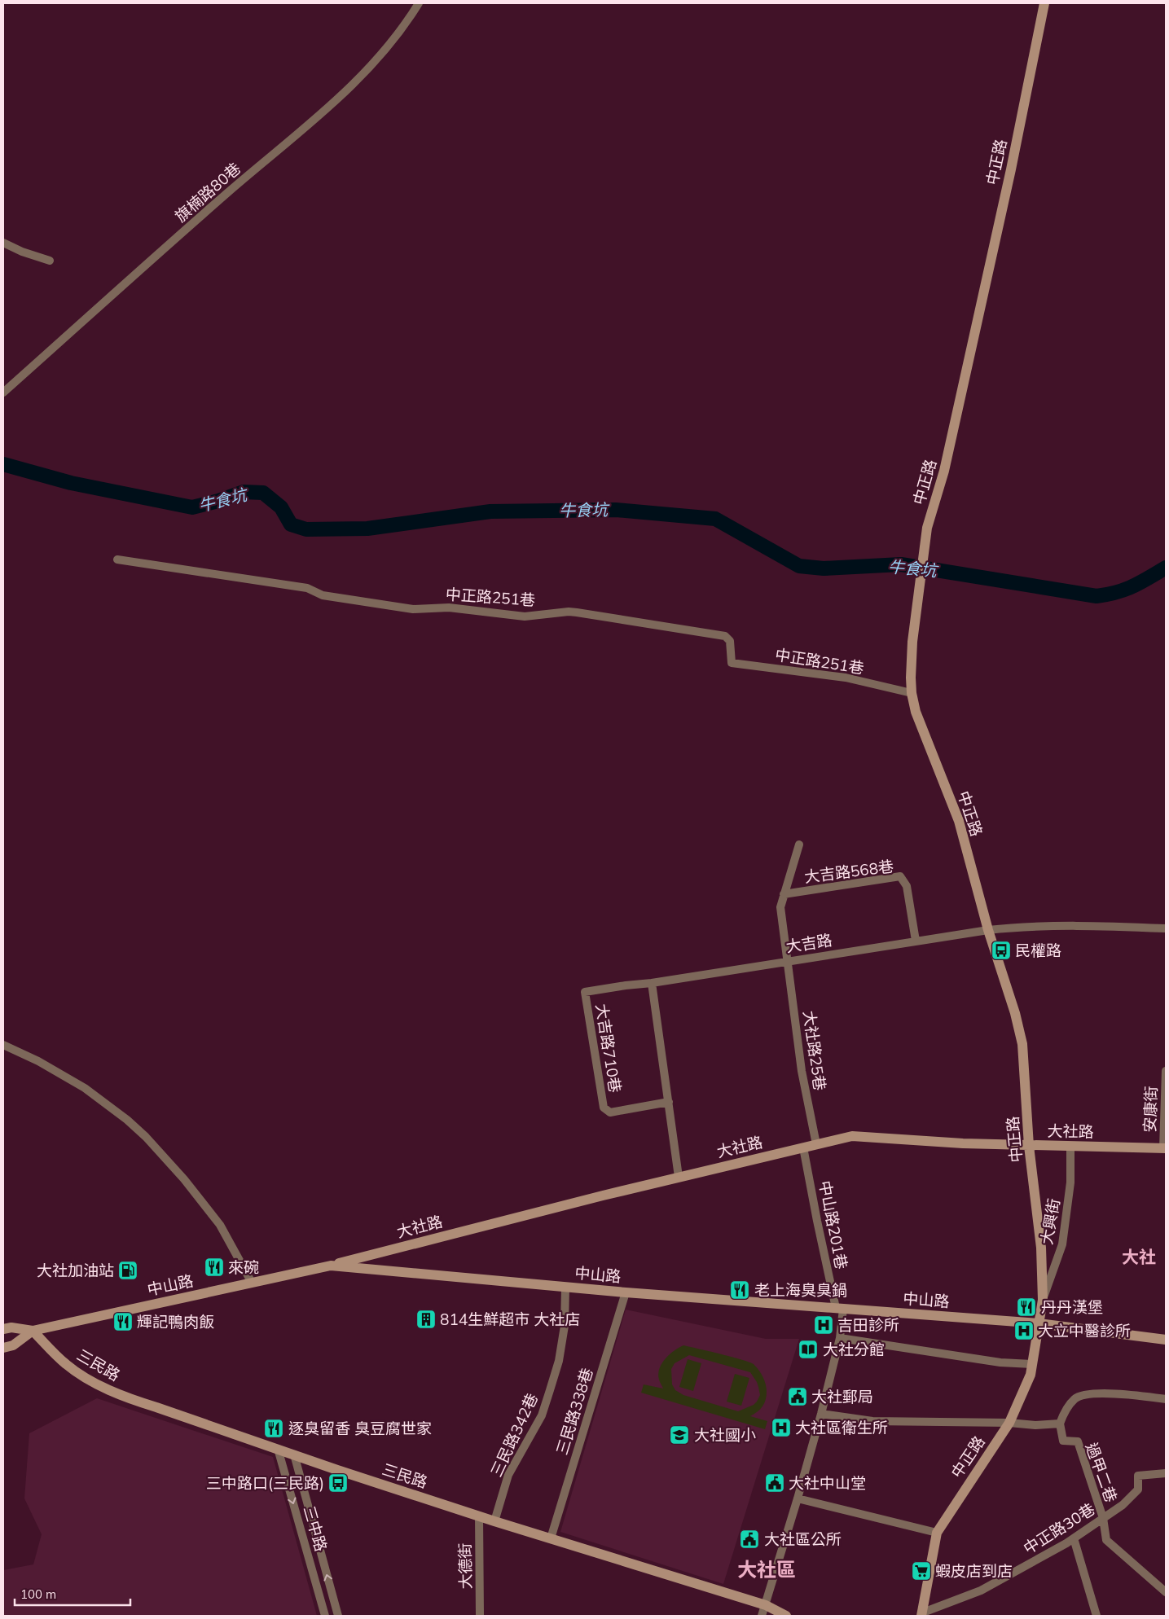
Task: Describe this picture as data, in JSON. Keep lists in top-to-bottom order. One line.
{"streets":{"street":["中正路","旗楠路80巷","中正路251巷","大吉路568巷","大吉路","大吉路710巷","大社路25巷","安康街","大社路","大興街","中山路201巷","中山路","三民路","三民路338巷","三民路342巷","過甲二巷","三中路","中正路30巷","大德街"]},"crossings":[["中正路","中正路251巷"],["中正路","大吉路"],["中正路","大社路"],["中正路","大興街"],["中正路","中山路"],["中正路","中正路30巷"],["大吉路568巷","大吉路"],["大吉路568巷","大社路25巷"],["大吉路","大吉路710巷"],["大吉路","大社路25巷"],["大社路25巷","大社路"],["安康街","大社路"],["大社路","大興街"],["大社路","中山路201巷"],["大社路","中山路"],["中山路201巷","中山路"],["中山路201巷","三民路"],["中山路","三民路"],["中山路","三民路338巷"],["中山路","三民路342巷"],["三民路","三民路338巷"],["三民路","三民路342巷"],["三民路","三中路"],["三民路","大德街"],["過甲二巷","中正路30巷"]],"districts":["大社","大社區"],"water":["牛食坑"],"places":{"bus stop":["民權路","三中路口(三民路)"],"restaurant":["來碗","老上海臭臭鍋","丹丹漢堡","輝記鴨肉飯","逐臭留香 臭豆腐世家"],"fuel station":["大社加油站"],"building":["814生鮮超市 大社店"],"hospital":["吉田診所","大立中醫診所","大社區衛生所"],"library":["大社分館"],"public building":["大社郵局","大社中山堂","大社區公所"],"school or university":["大社國小"],"supermarket":["蝦皮店到店"]},"scale_bar":"100 m"}
